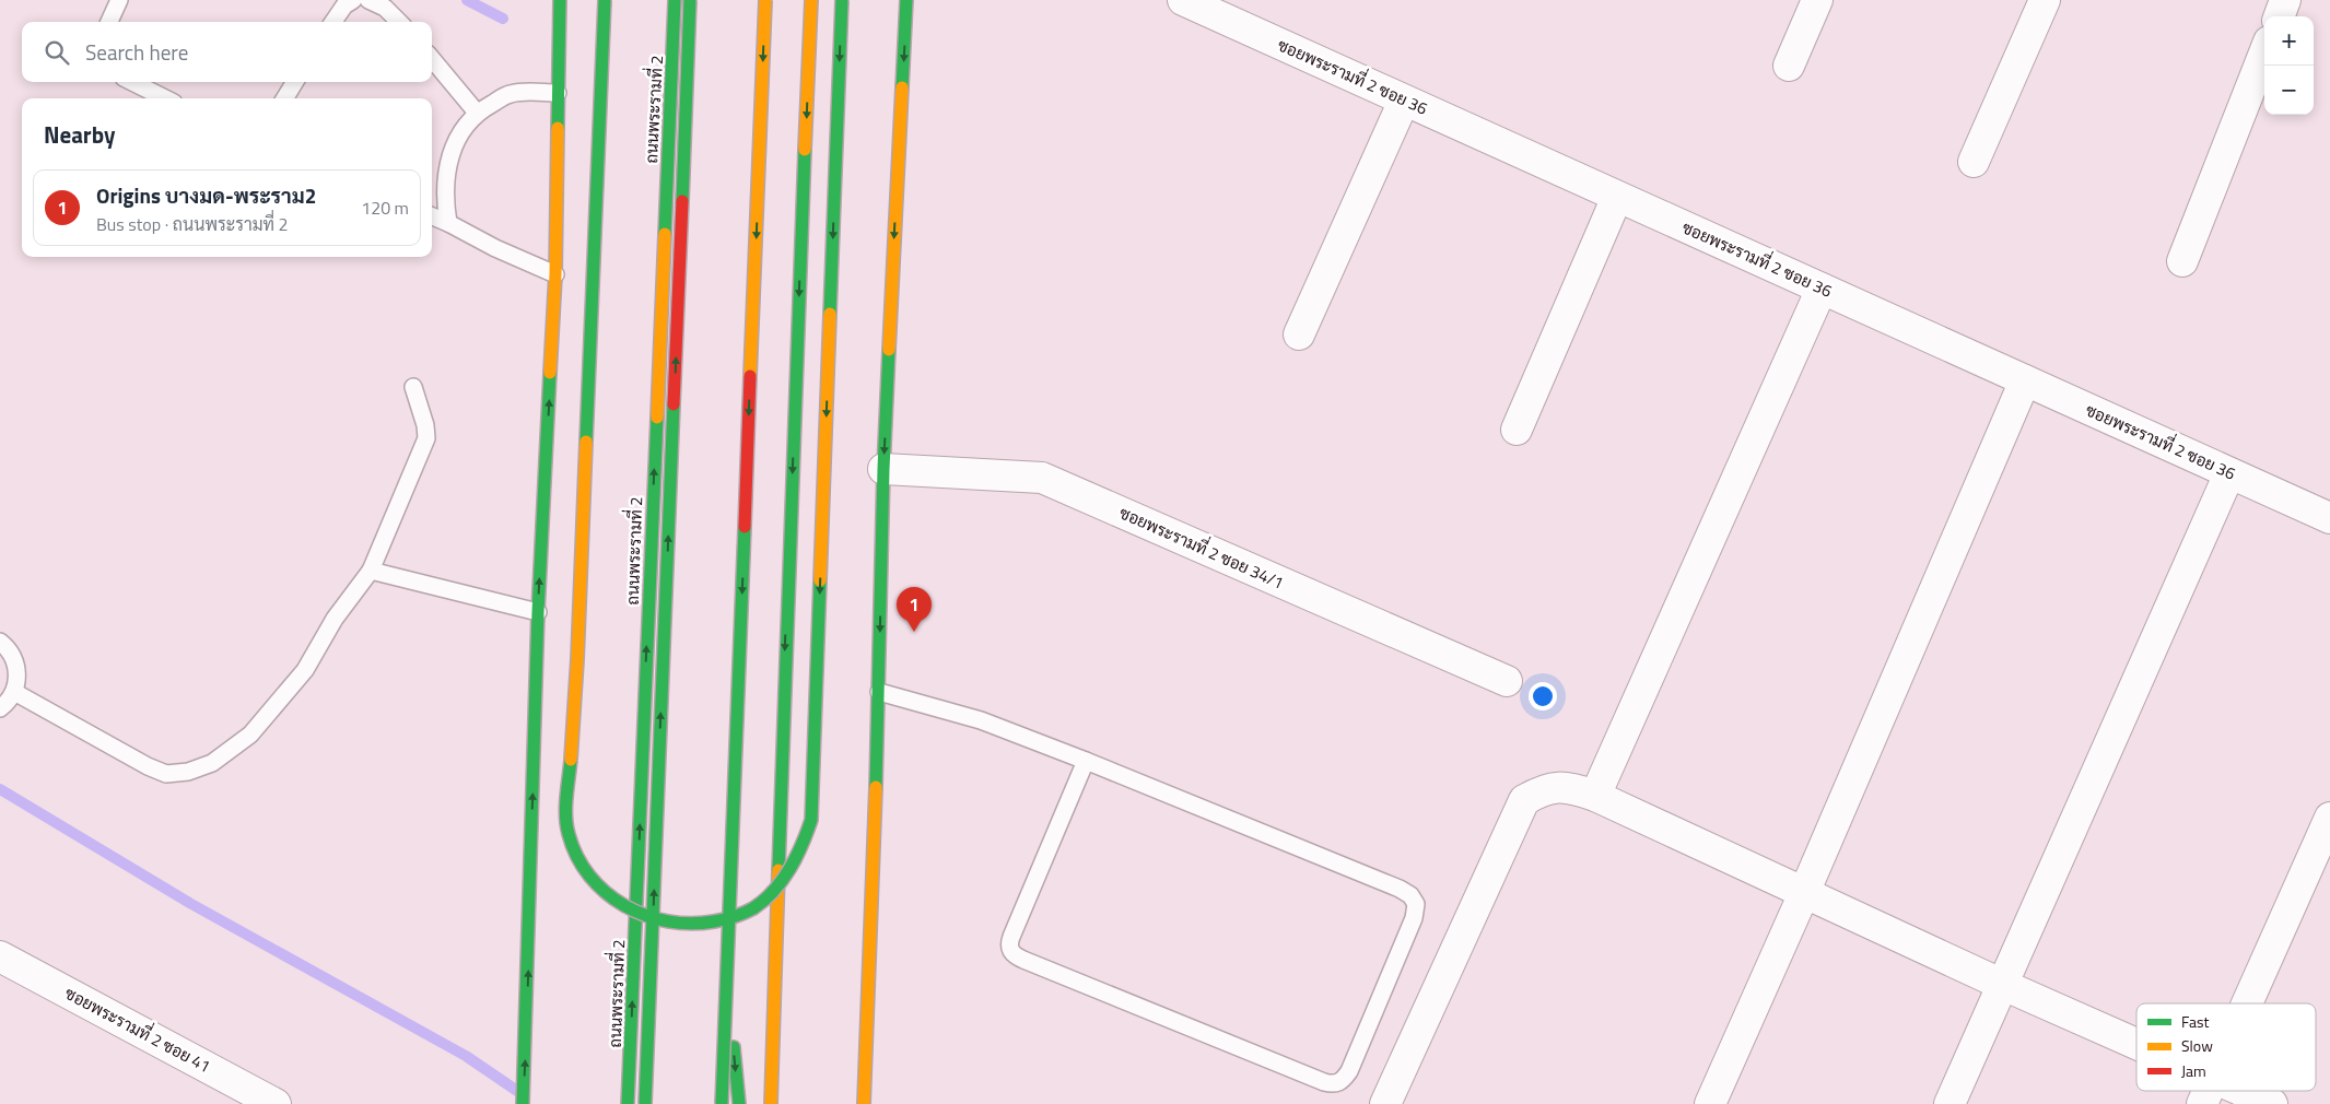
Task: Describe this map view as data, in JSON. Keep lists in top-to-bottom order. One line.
{"streets":{"main road":["ถนนพระรามที่ 2"],"street":["ซอยพระรามที่ 2 ซอย 36","ซอยพระรามที่ 2 ซอย 34/1","ซอยพระรามที่ 2 ซอย 41"]},"legend":["Fast","Slow","Jam"],"page":{"map_buttons":["+","−"],"search":"Search here","heading":"Nearby","list":[{"mark":"1","name":"Origins บางมด-พระราม2","note":"Bus stop · ถนนพระรามที่ 2","value":"120 m"}],"pins":"1"}}
